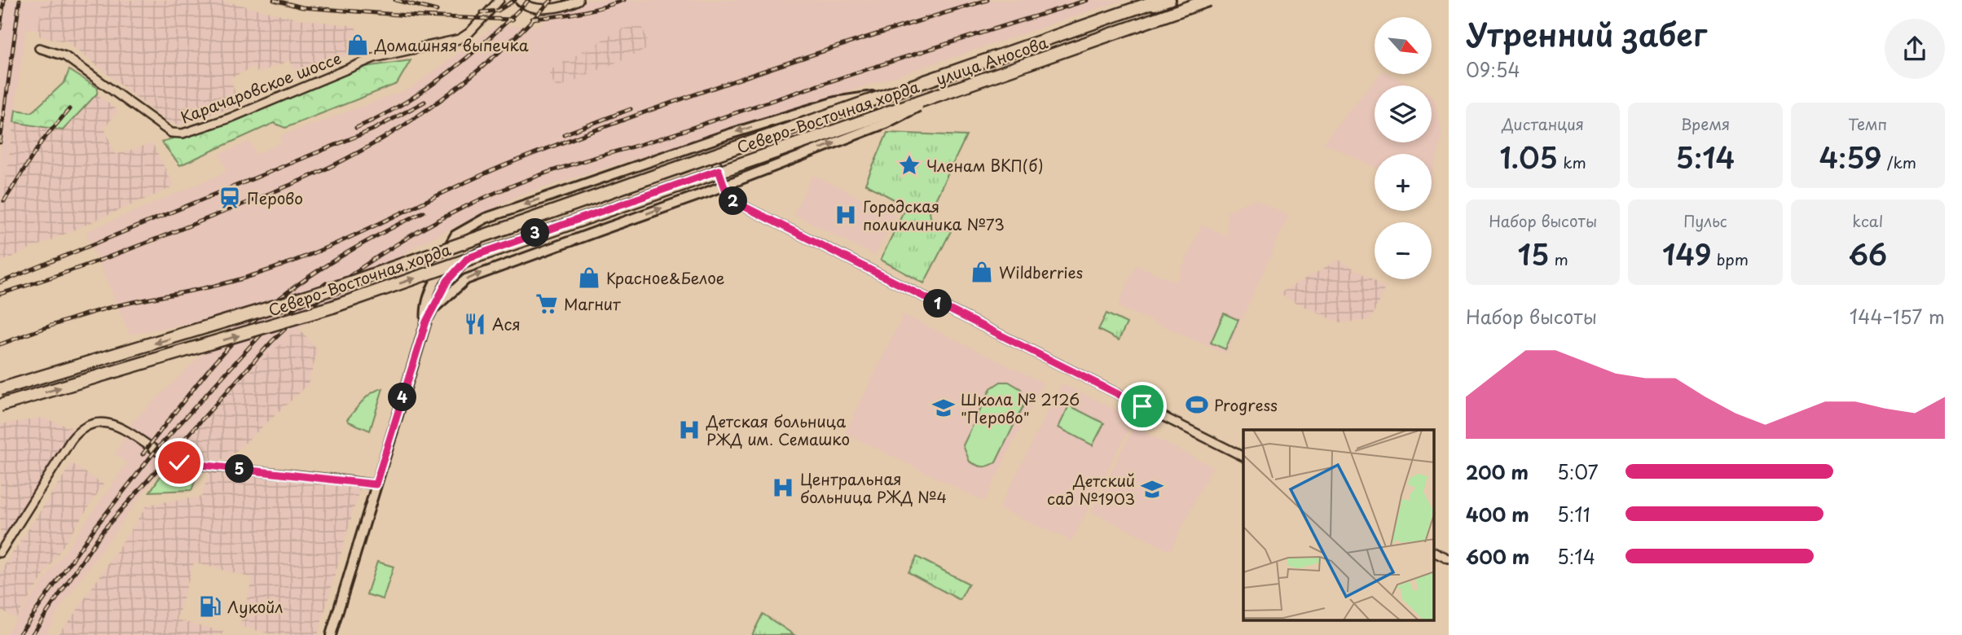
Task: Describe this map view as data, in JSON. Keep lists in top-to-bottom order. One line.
{"streets":{"main road":["Северо-Восточная хорда"],"street":["улица Аносова","Карачаровское шоссе"]},"crossings":[["улица Аносова","Северо-Восточная хорда"]],"places":{"shop":["Домашняя выпечка","Wildberries","Красное&Белое"],"place":["Членам ВКП(б)"],"station":["Перово"],"hospital":["Городская поликлиника №73","Детская больница РЖД им. Семашко","Центральная больница РЖД №4"],"supermarket":["Магнит"],"restaurant":["Ася"],"sports":["Progress"],"school or university":["Школа № 2126 \"Перово\"","Детский сад №1903"],"fuel station":["Лукойл"]},"north":"bottom right","page":{"heading":["Утренний забег","09:54"],"map_buttons":["+","−"],"stats":[["Дистанция","1.05 km"],["Время","5:14"],["Темп","4:59 /km"],["Набор высоты","15 m"],["Пульс","149 bpm"],["kcal","66"]],"pins":["2","3","1","4","5"],"chart":["Набор высоты","144–157 m"],"list":[{"name":"200 m","note":"5:07"},{"name":"400 m","note":"5:11"},{"name":"600 m","note":"5:14"}]}}
